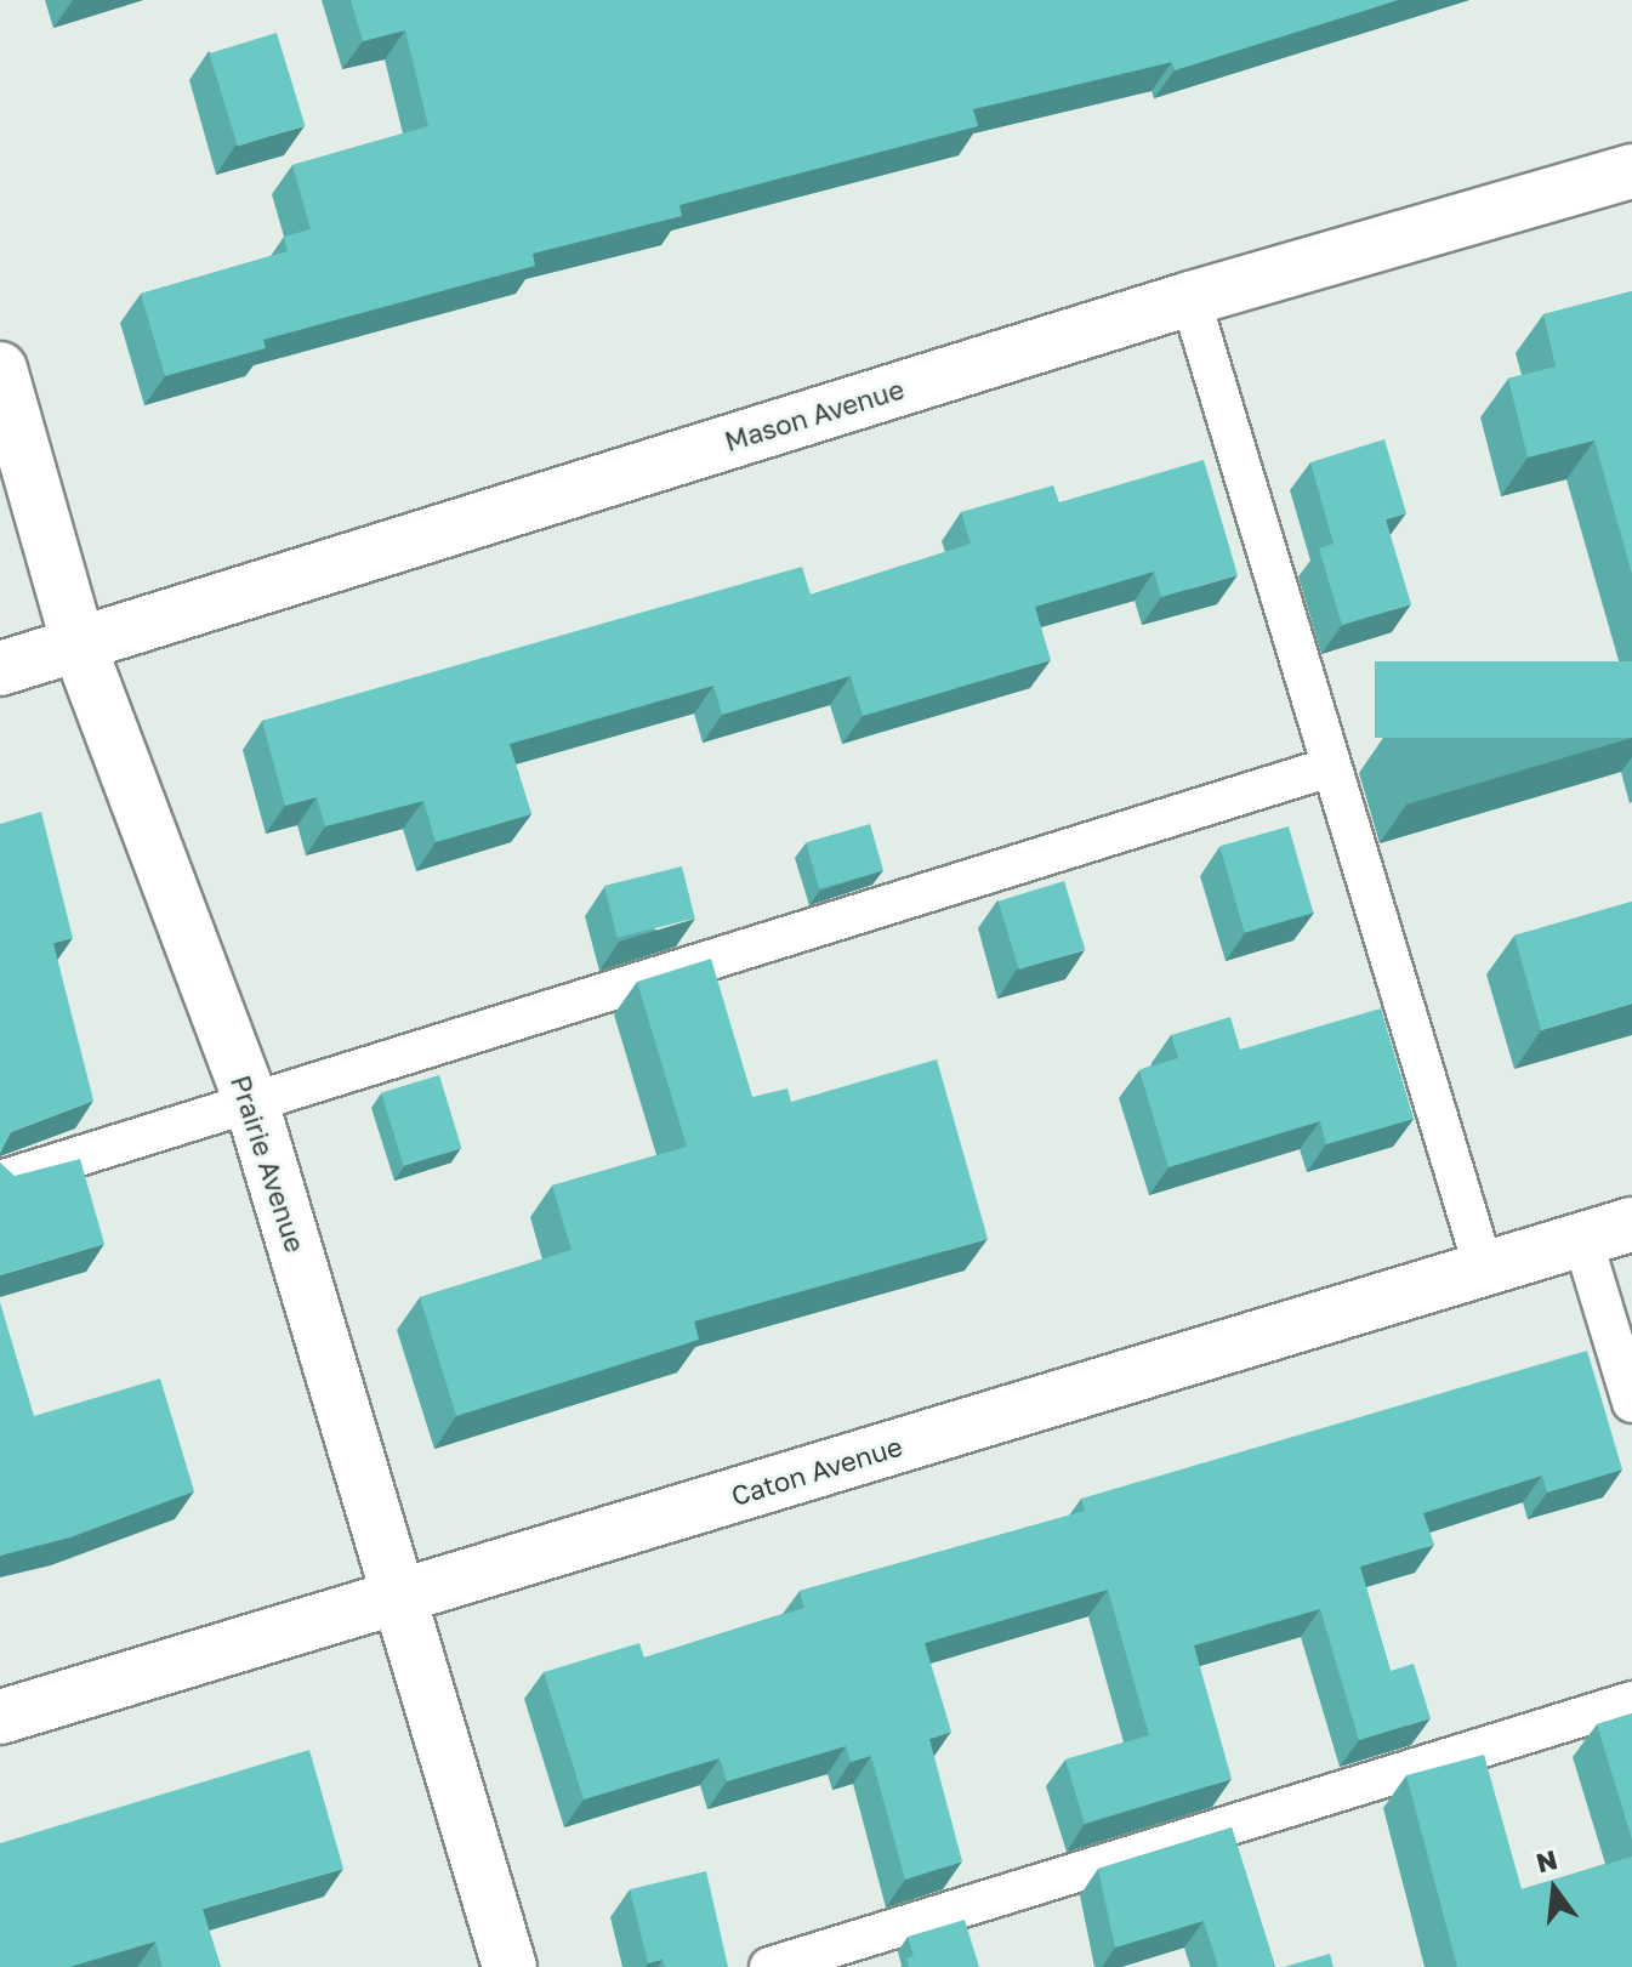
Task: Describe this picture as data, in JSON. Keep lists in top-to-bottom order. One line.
{"streets":{"street":["Mason Avenue","Prairie Avenue","Caton Avenue"]},"crossings":[["Mason Avenue","Prairie Avenue"],["Prairie Avenue","Caton Avenue"]],"north":"top"}
